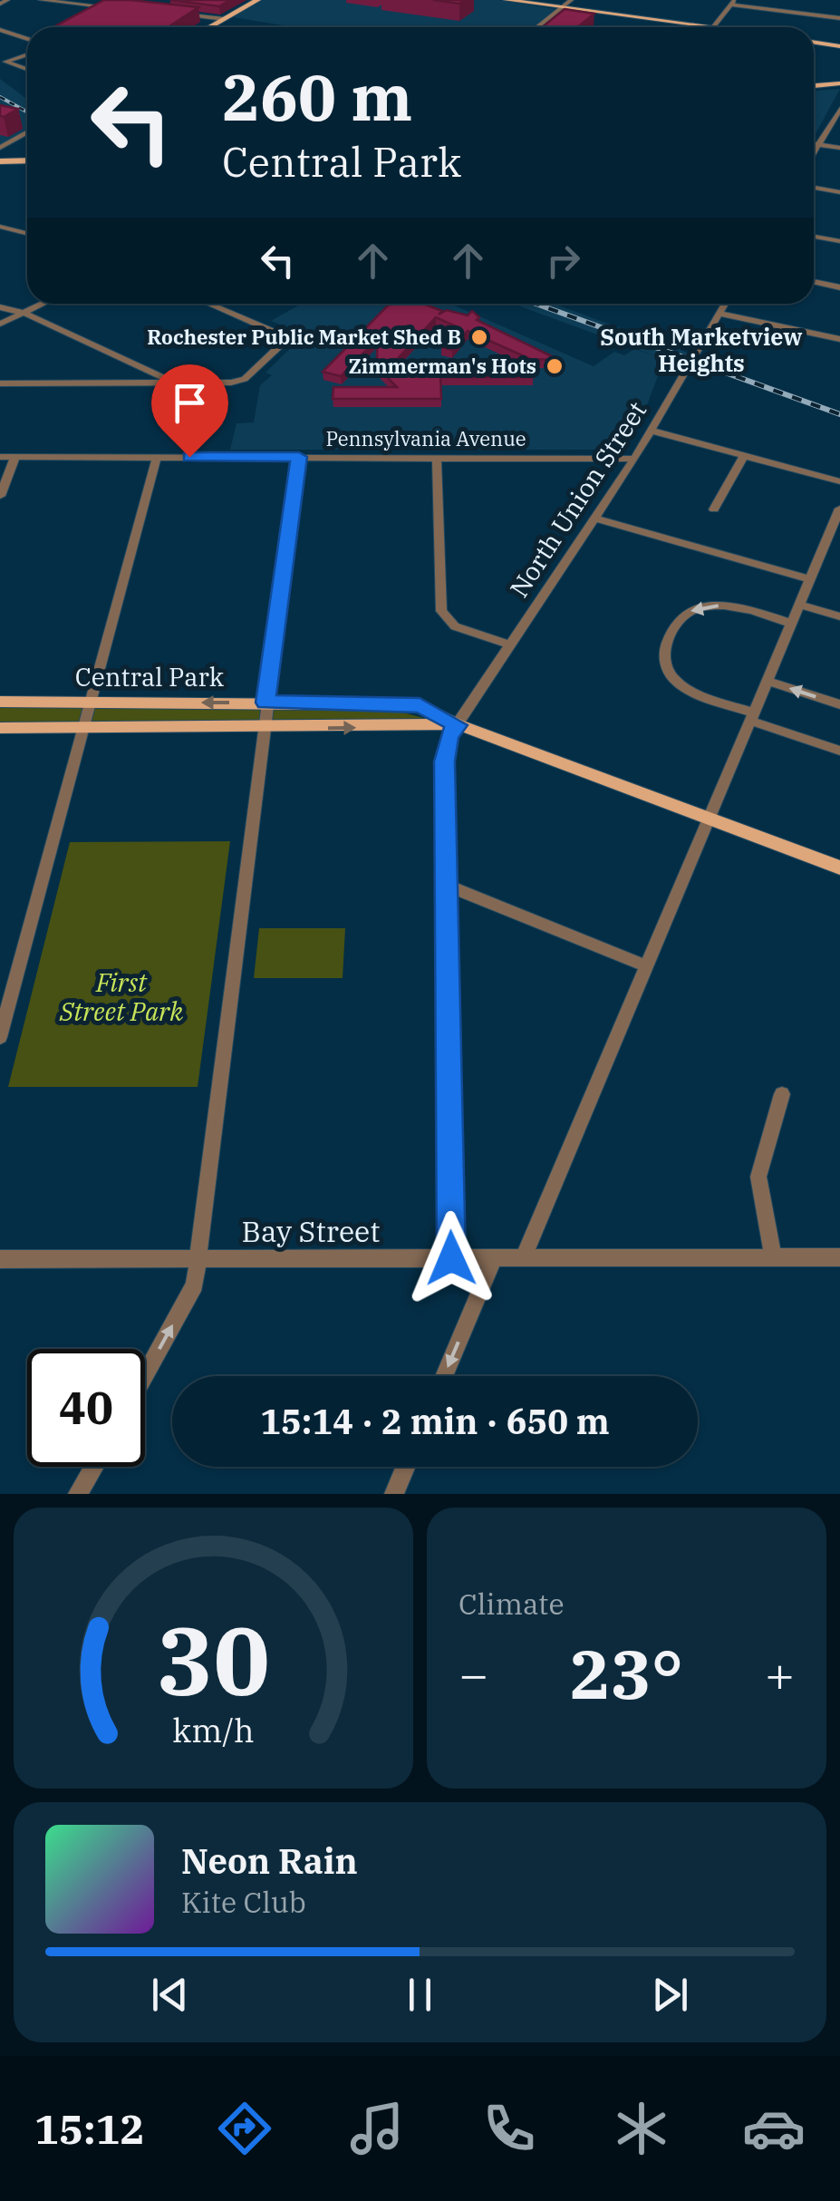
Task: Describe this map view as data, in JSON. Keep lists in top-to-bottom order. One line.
{"streets":{"main road":["Central Park"],"street":["Pennsylvania Avenue","North Union Street","Bay Street"]},"crossings":[["Pennsylvania Avenue","North Union Street"],["North Union Street","Central Park"],["North Union Street","Bay Street"]],"districts":["South Marketview Heights"],"parks":["First Street Park"],"places":["Rochester Public Market Shed B","Zimmerman's Hots"],"page":{"turn":["260 m","Central Park"],"limit":"40","trip":"15:14 · 2 min · 650 m","tile":"Climate","heat":["−","23°","+"],"song":["Neon Rain","Kite Club"],"tabs":"15:12","gauge":["30","km/h"]}}
